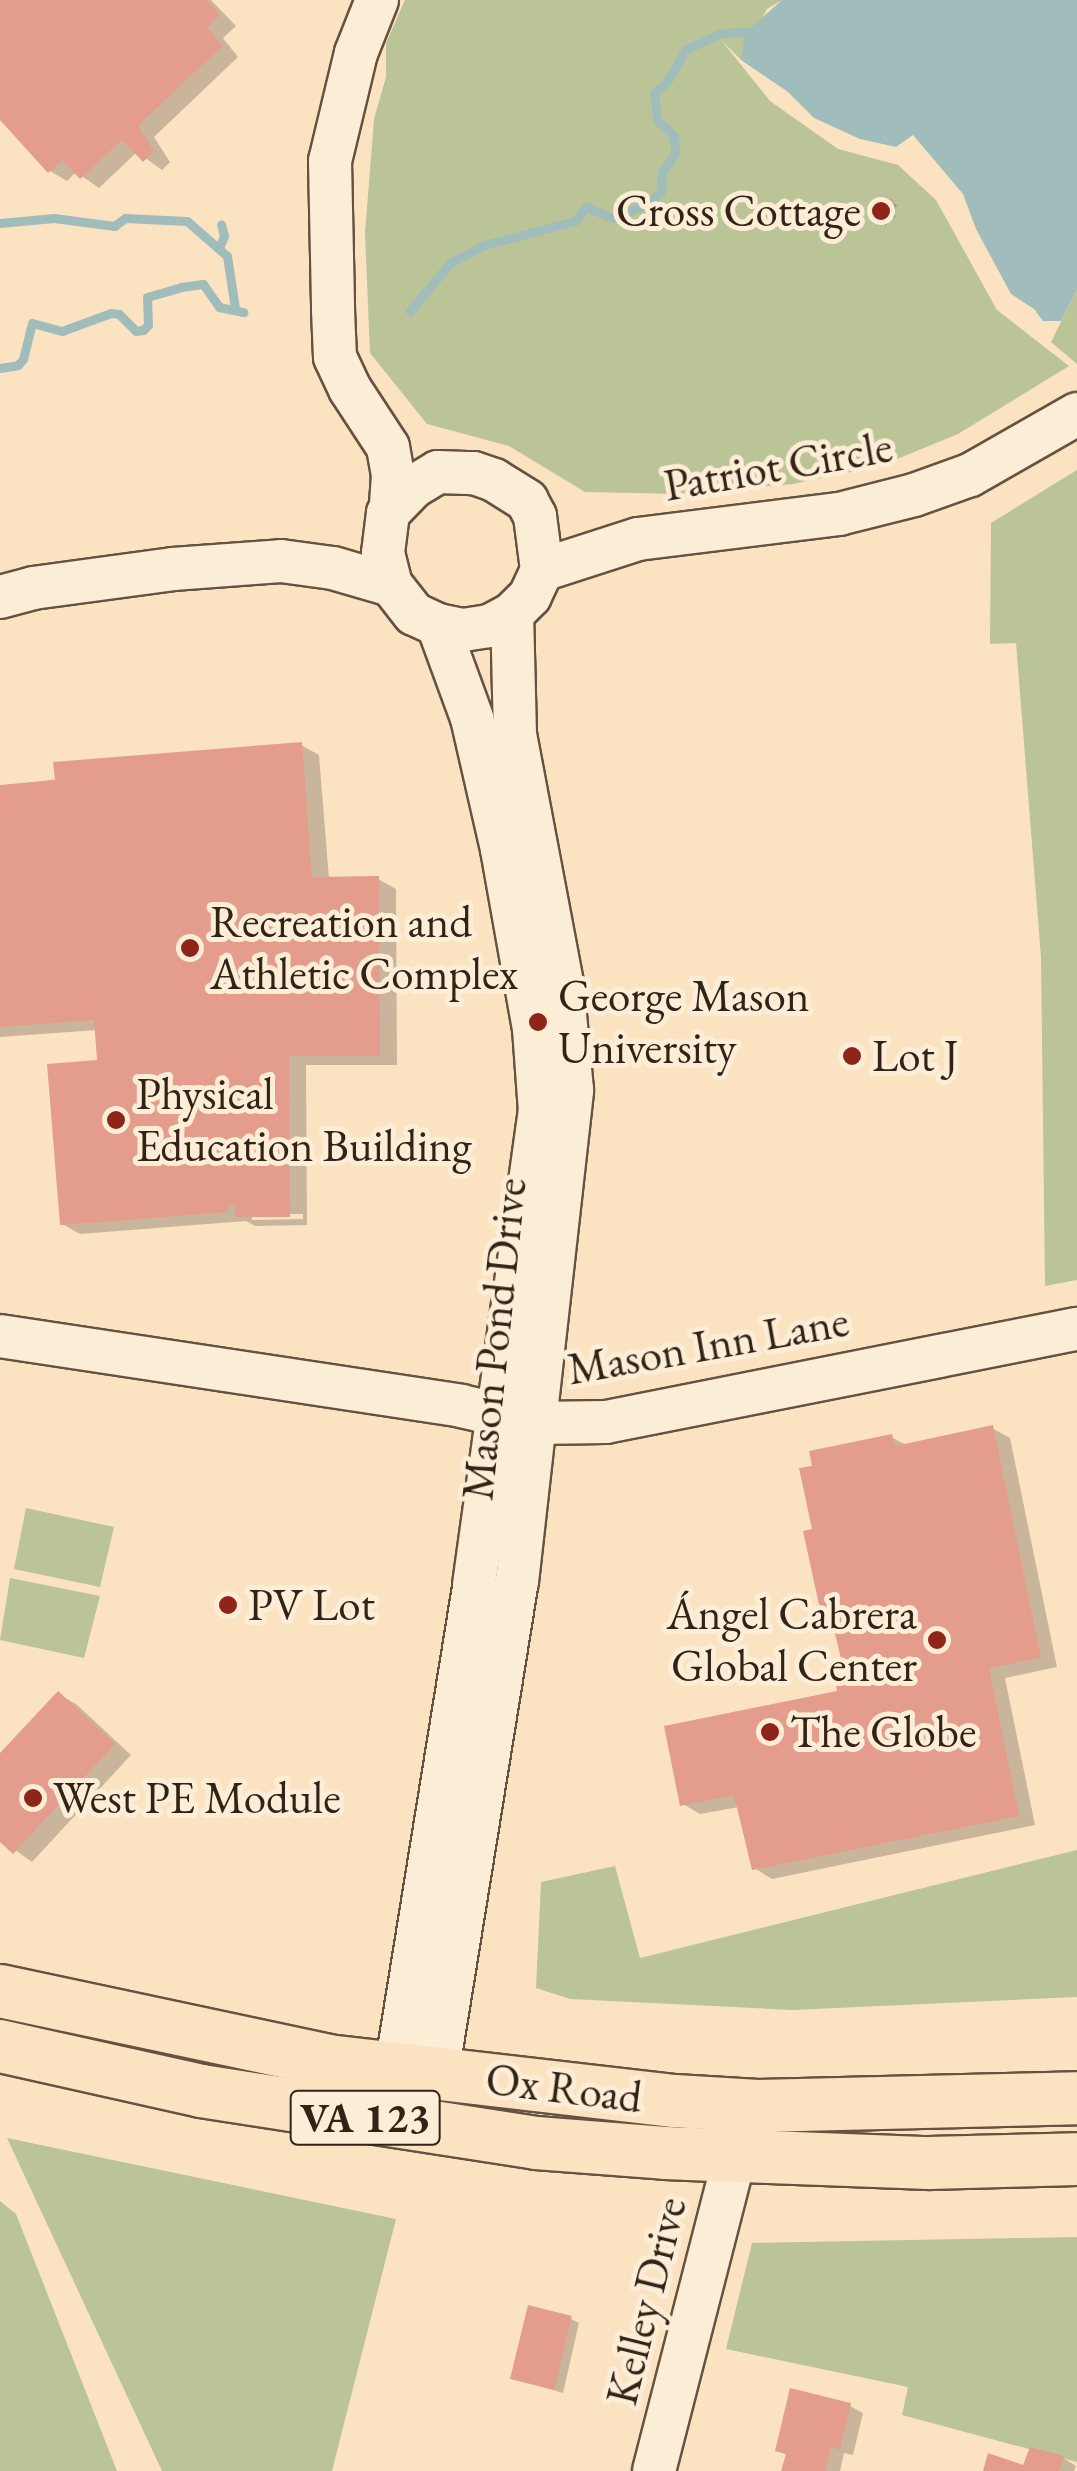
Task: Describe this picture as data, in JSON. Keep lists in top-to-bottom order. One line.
{"streets":{"main road":["Ox Road","VA 123"],"street":["Patriot Circle","Mason Pond Drive","Mason Inn Lane","Kelley Drive"]},"crossings":[["Patriot Circle","Mason Pond Drive"],["Mason Pond Drive","Mason Inn Lane"],["Mason Pond Drive","Ox Road"],["Ox Road","Kelley Drive"]],"places":["Cross Cottage","Recreation and Athletic Complex","George Mason University","Lot J","Physical Education Building","PV Lot","Ángel Cabrera Global Center","The Globe","West PE Module"]}
